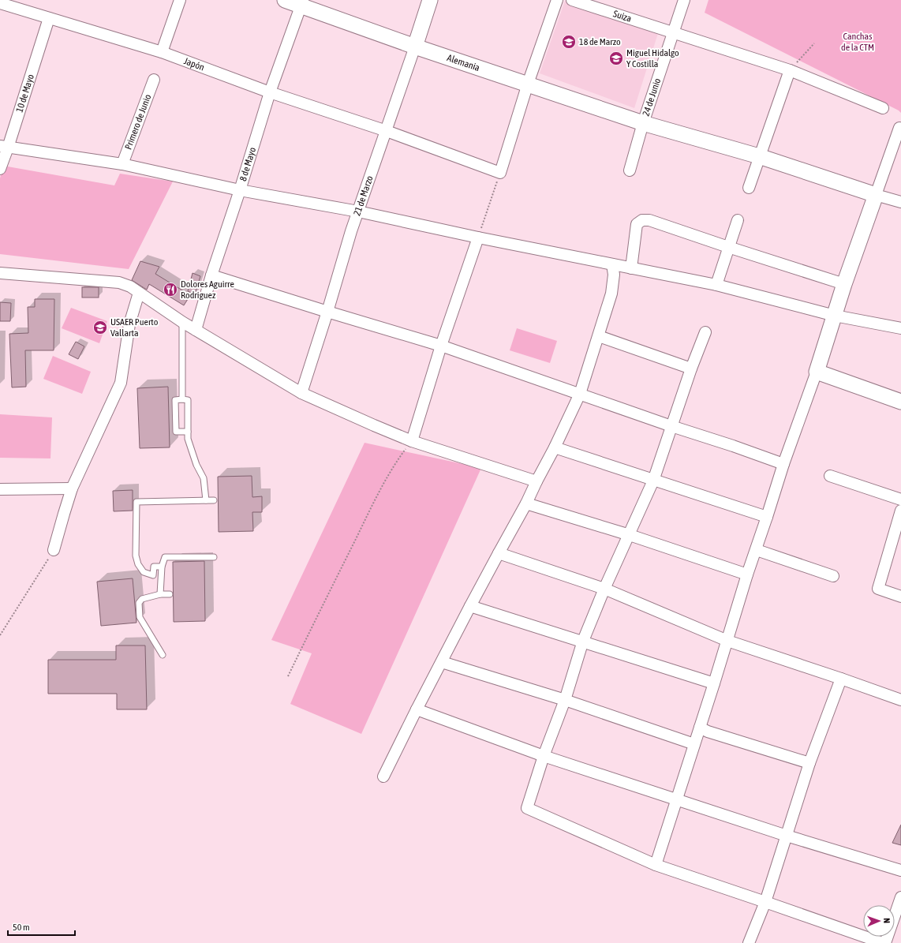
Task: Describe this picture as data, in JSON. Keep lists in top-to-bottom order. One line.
{"streets":{"street":["Suiza","Alemania","Japón","10 de Mayo","24 de Junio","Primero de Junio","8 de Mayo","21 de Marzo"]},"crossings":[["Suiza","24 de Junio"],["Alemania","24 de Junio"],["Alemania","8 de Mayo"],["Alemania","21 de Marzo"],["Japón","10 de Mayo"],["Japón","8 de Mayo"],["Japón","21 de Marzo"]],"parks":["Canchas de la CTM"],"places":{"school or university":["18 de Marzo","Miguel Hidalgo Y Costilla","USAER Puerto Vallarta"],"restaurant":["Dolores Aguirre Rodriguez"]},"scale_bar":"50 m","north":"right"}
